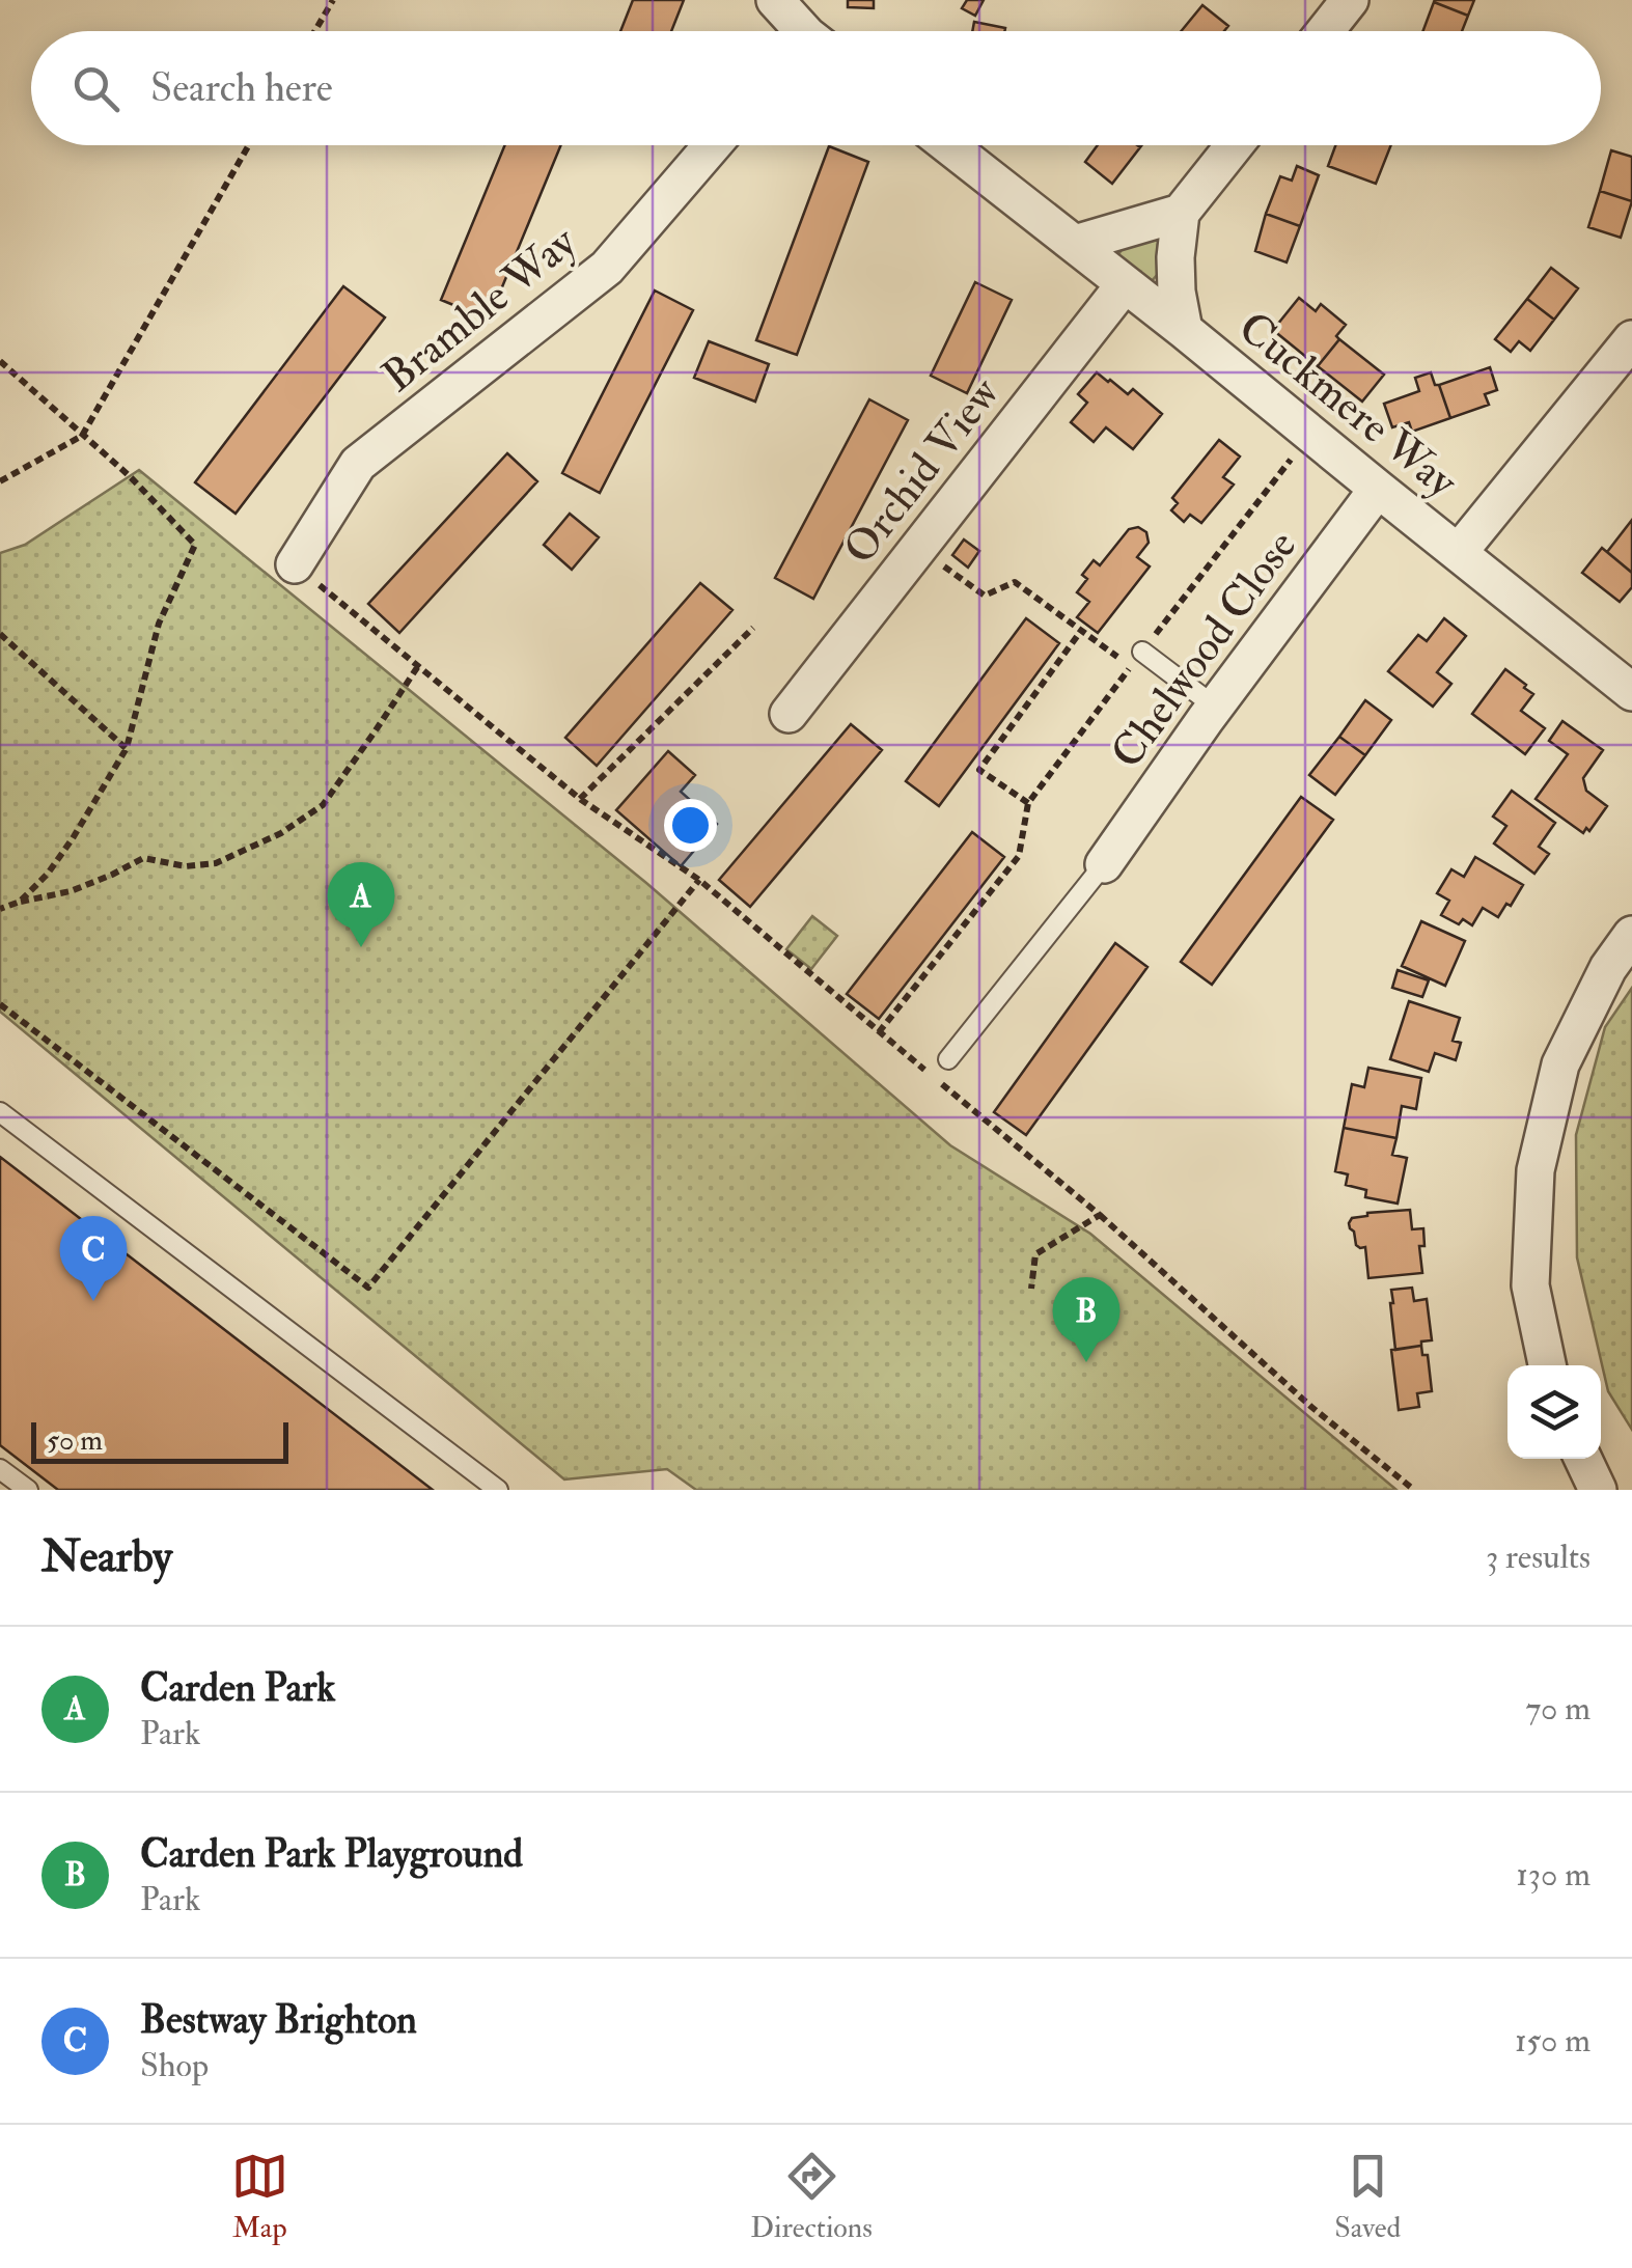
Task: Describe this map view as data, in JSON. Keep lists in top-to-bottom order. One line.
{"streets":{"street":["Bramble Way","Cuckmere Way","Orchid View","Chelwood Close"]},"crossings":[["Cuckmere Way","Chelwood Close"]],"scale_bar":"50 m","page":{"search":"Search here","pins":["A","C","B"],"scale":"50 m","heading":["Nearby","3 results"],"list":[{"mark":"A","name":"Carden Park","note":"Park","value":"70 m"},{"mark":"B","name":"Carden Park Playground","note":"Park","value":"130 m"},{"mark":"C","name":"Bestway Brighton","note":"Shop","value":"150 m"}],"nav":["Map","Directions","Saved"]}}
